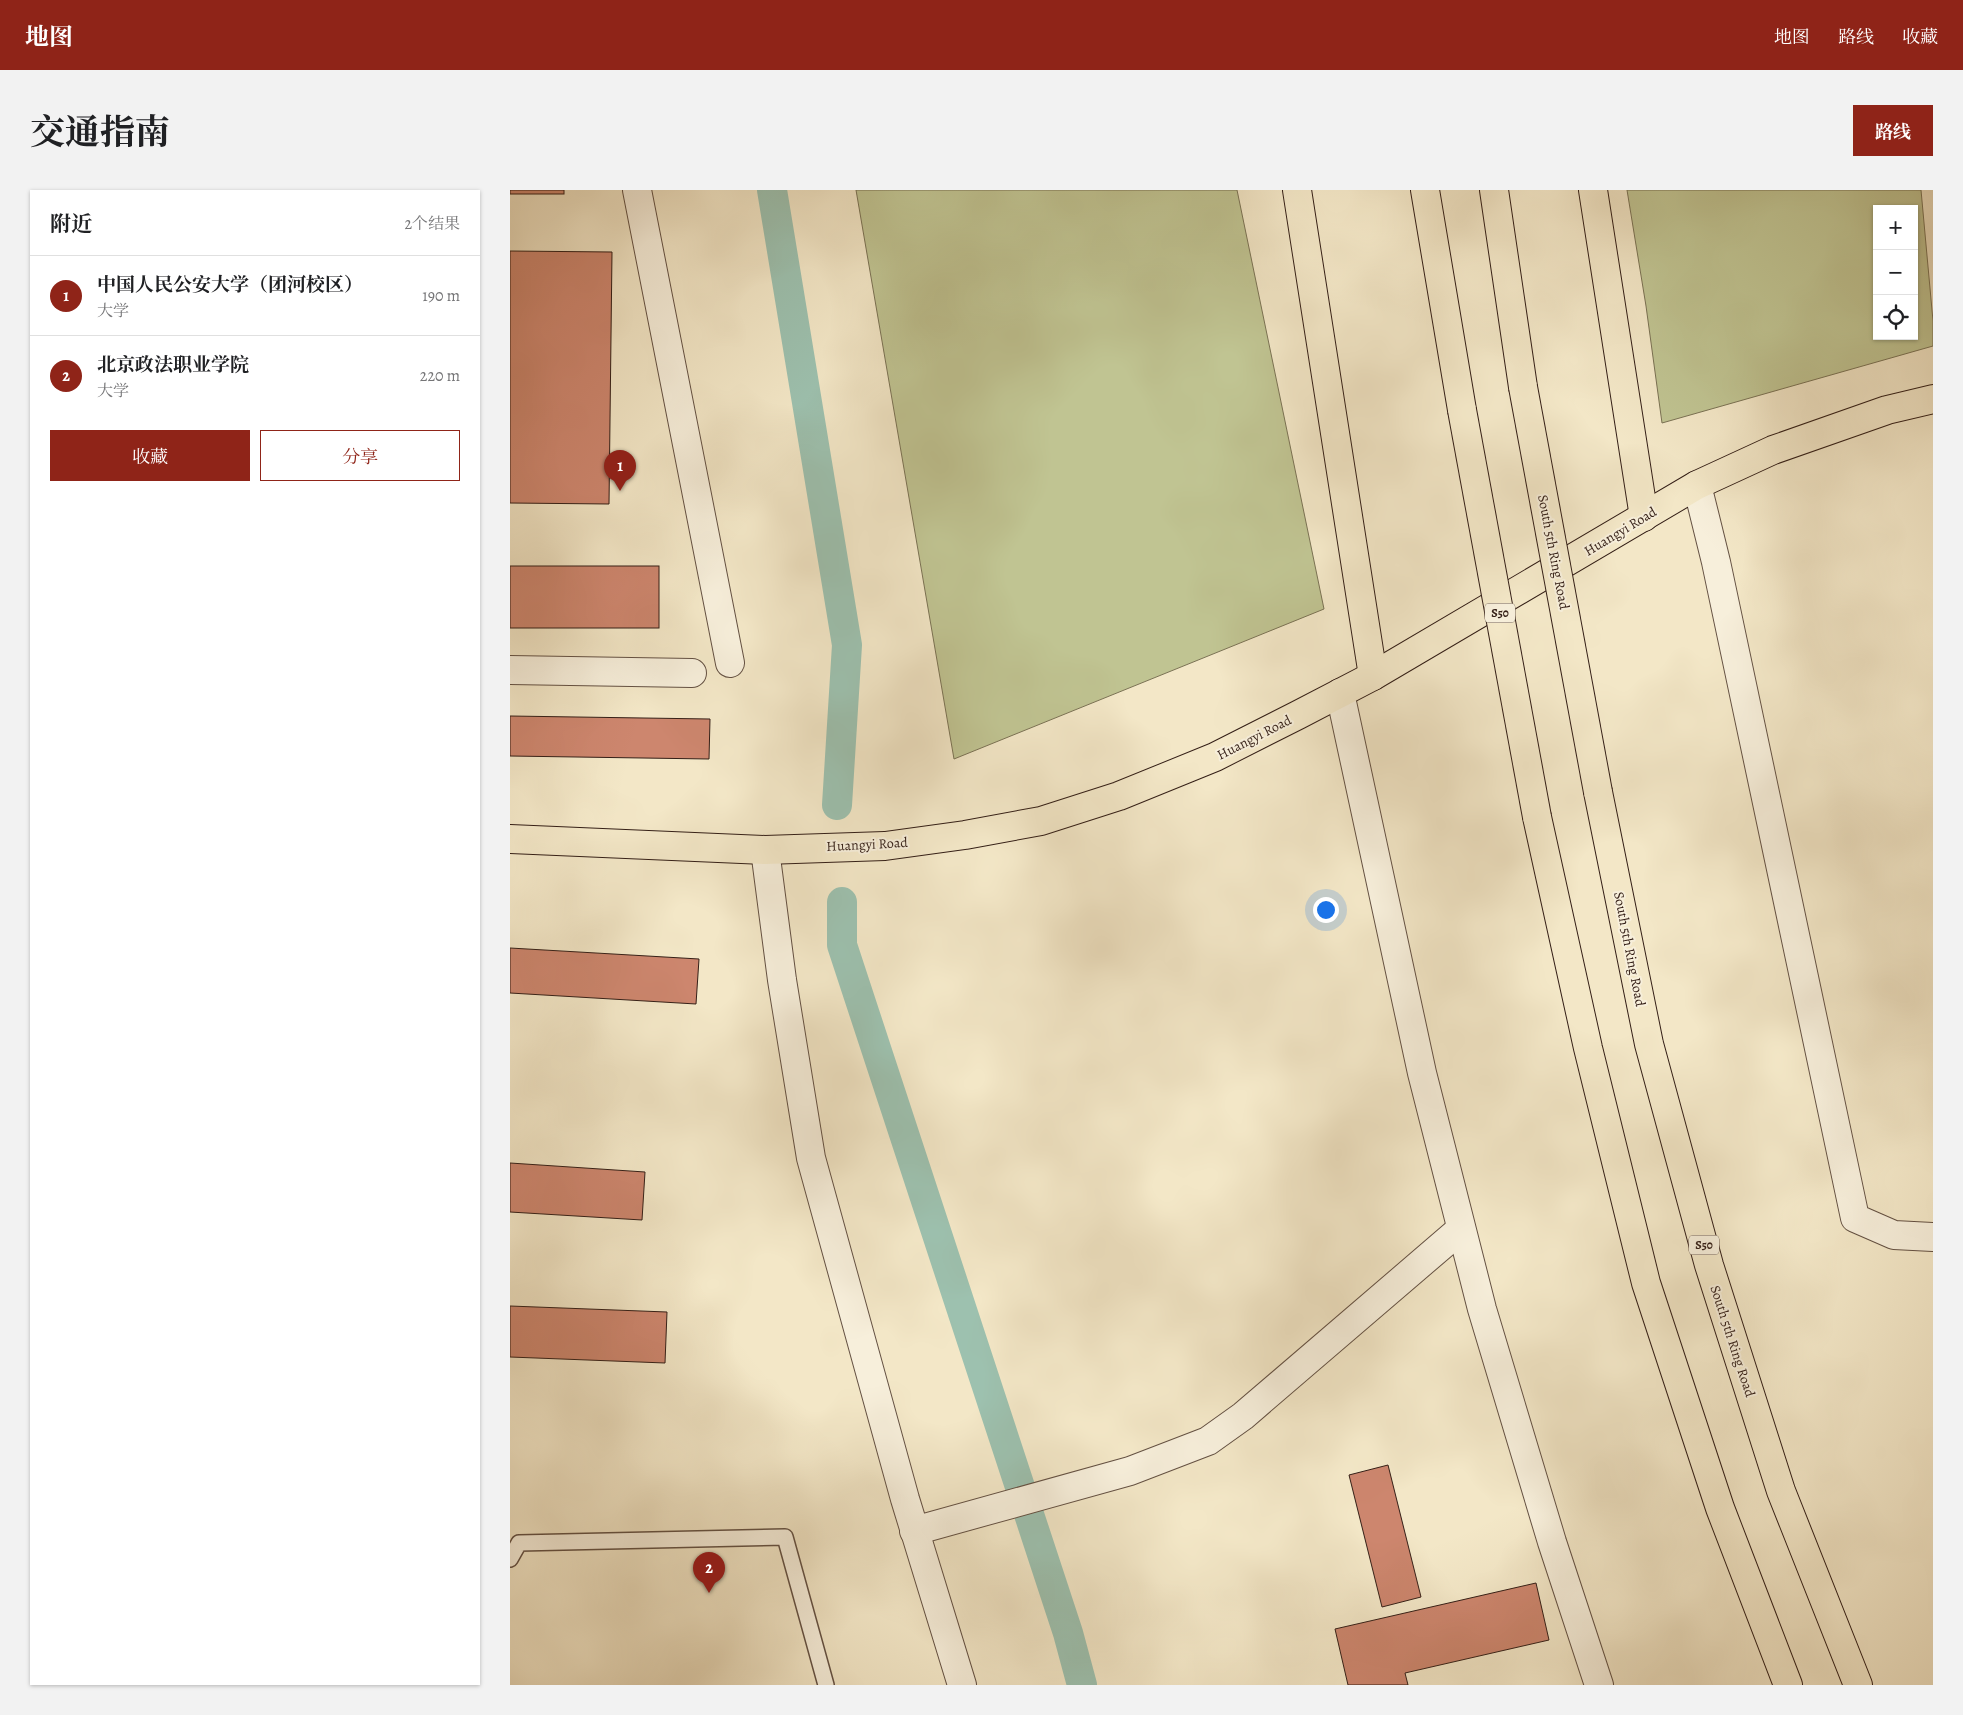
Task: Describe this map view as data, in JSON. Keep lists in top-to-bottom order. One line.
{"streets":{"main road":["Huangyi Road","South 5th Ring Road","S50"]},"page":{"header":"地图","nav":["地图","路线","收藏"],"title":"交通指南","buttons":["路线",["收藏","分享"]],"heading":["附近","2个结果"],"map_buttons":["+","−"],"list":[{"mark":"1","name":"中国人民公安大学（团河校区）","note":"大学","value":"190 m"},{"mark":"2","name":"北京政法职业学院","note":"大学","value":"220 m"}],"pins":["1","2"]}}
